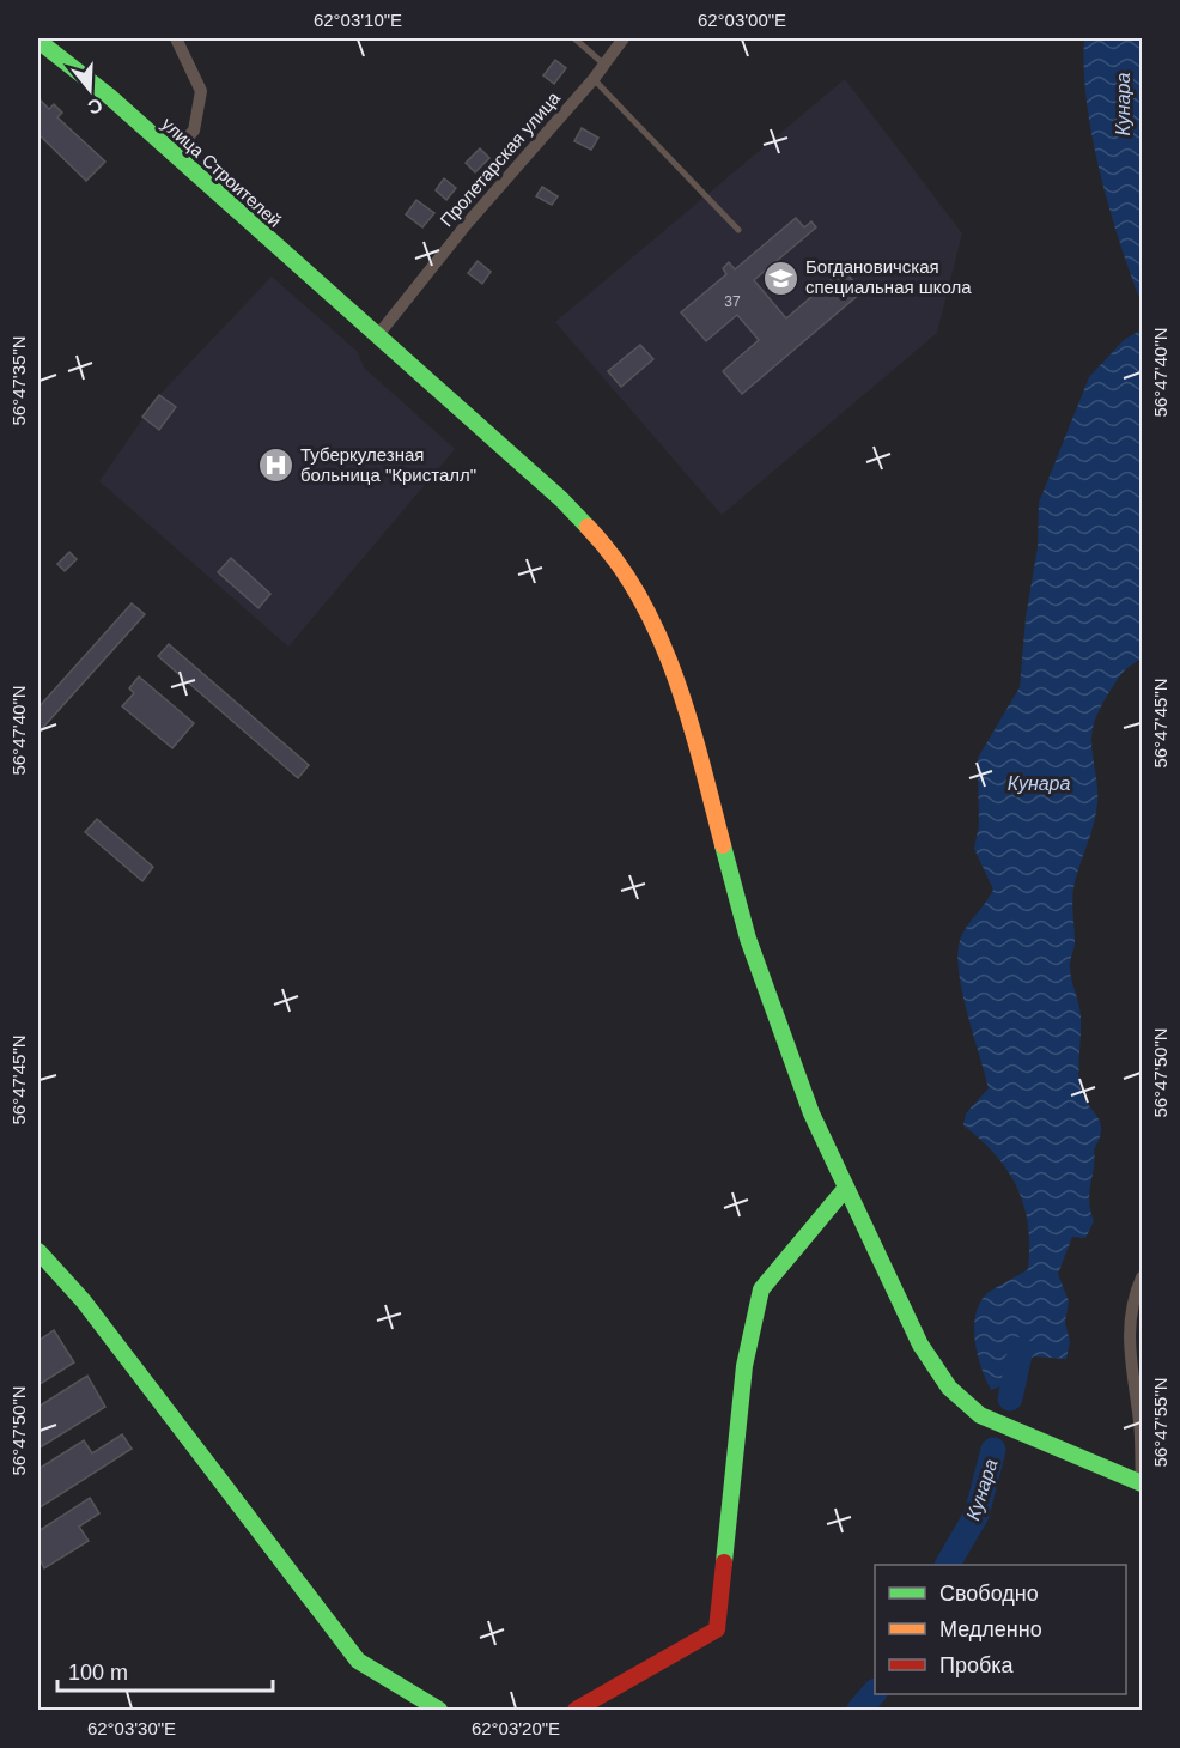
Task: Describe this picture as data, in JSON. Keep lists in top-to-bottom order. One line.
{"streets":{"street":["Пролетарская улица","улица Строителей"]},"crossings":[["Пролетарская улица","улица Строителей"]],"water":["Кунара"],"places":{"school or university":["Богдановичская специальная школа"],"hospital":["Туберкулезная больница \"Кристалл\""]},"house_numbers":["37"],"legend":["Свободно","Медленно","Пробка"],"scale_bar":"100 m","north":"bottom","coordinates":["62°03'10\"E","62°03'00\"E","56°47'40\"N","56°47'35\"N","56°47'45\"N","56°47'50\"N","56°47'55\"N","62°03'30\"E","62°03'20\"E"]}
